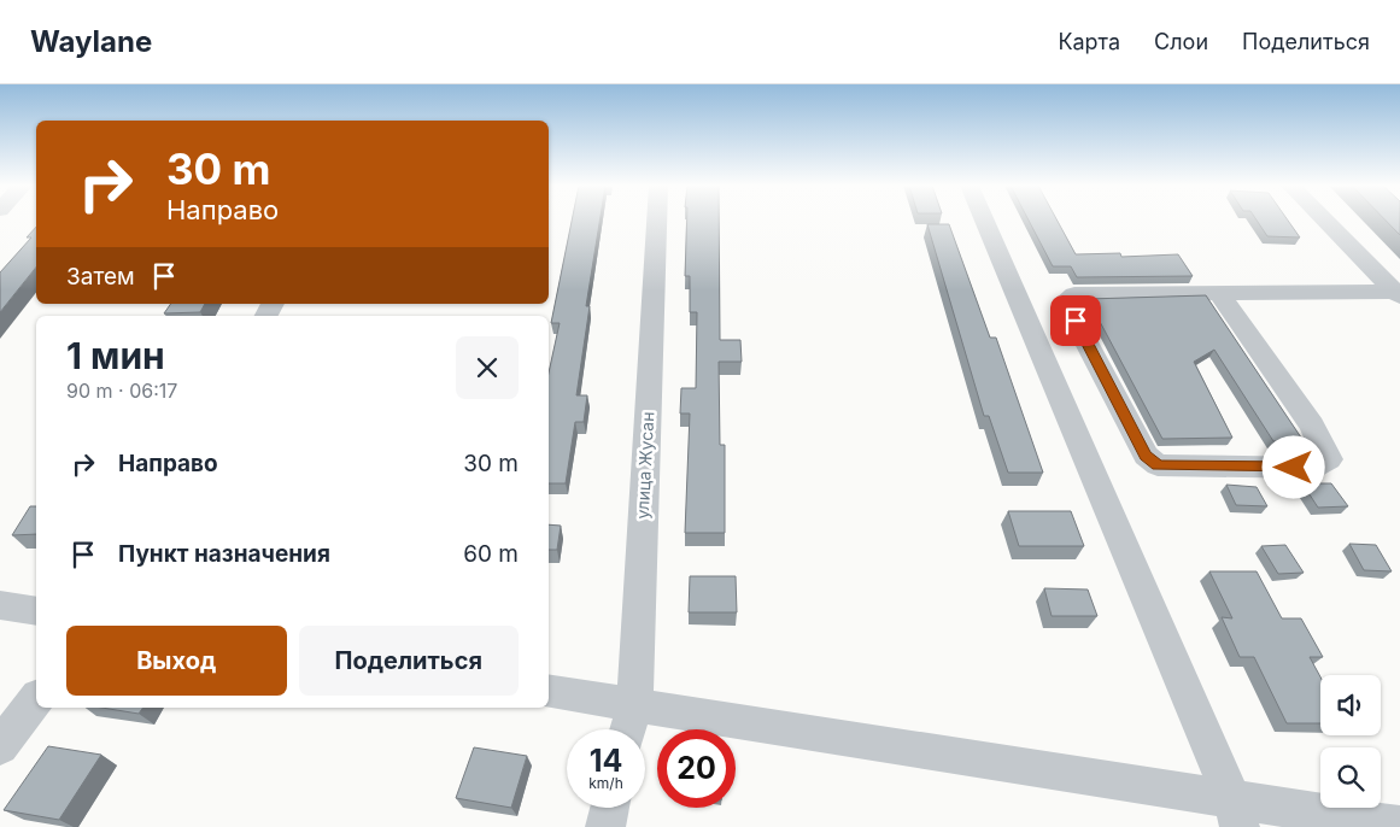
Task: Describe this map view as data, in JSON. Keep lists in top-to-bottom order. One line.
{"streets":{"street":["улица Жусан"]},"page":{"header":"Waylane","nav":["Карта","Слои","Поделиться"],"turn":["30 m","Направо"],"then":"Затем","heading":["1 мин","90 m · 06:17"],"list":[{"name":"Направо","value":"30 m"},{"name":"Пункт назначения","value":"60 m"}],"buttons":["Выход","Поделиться"],"speed":"14 km/h","limit":"20"}}
